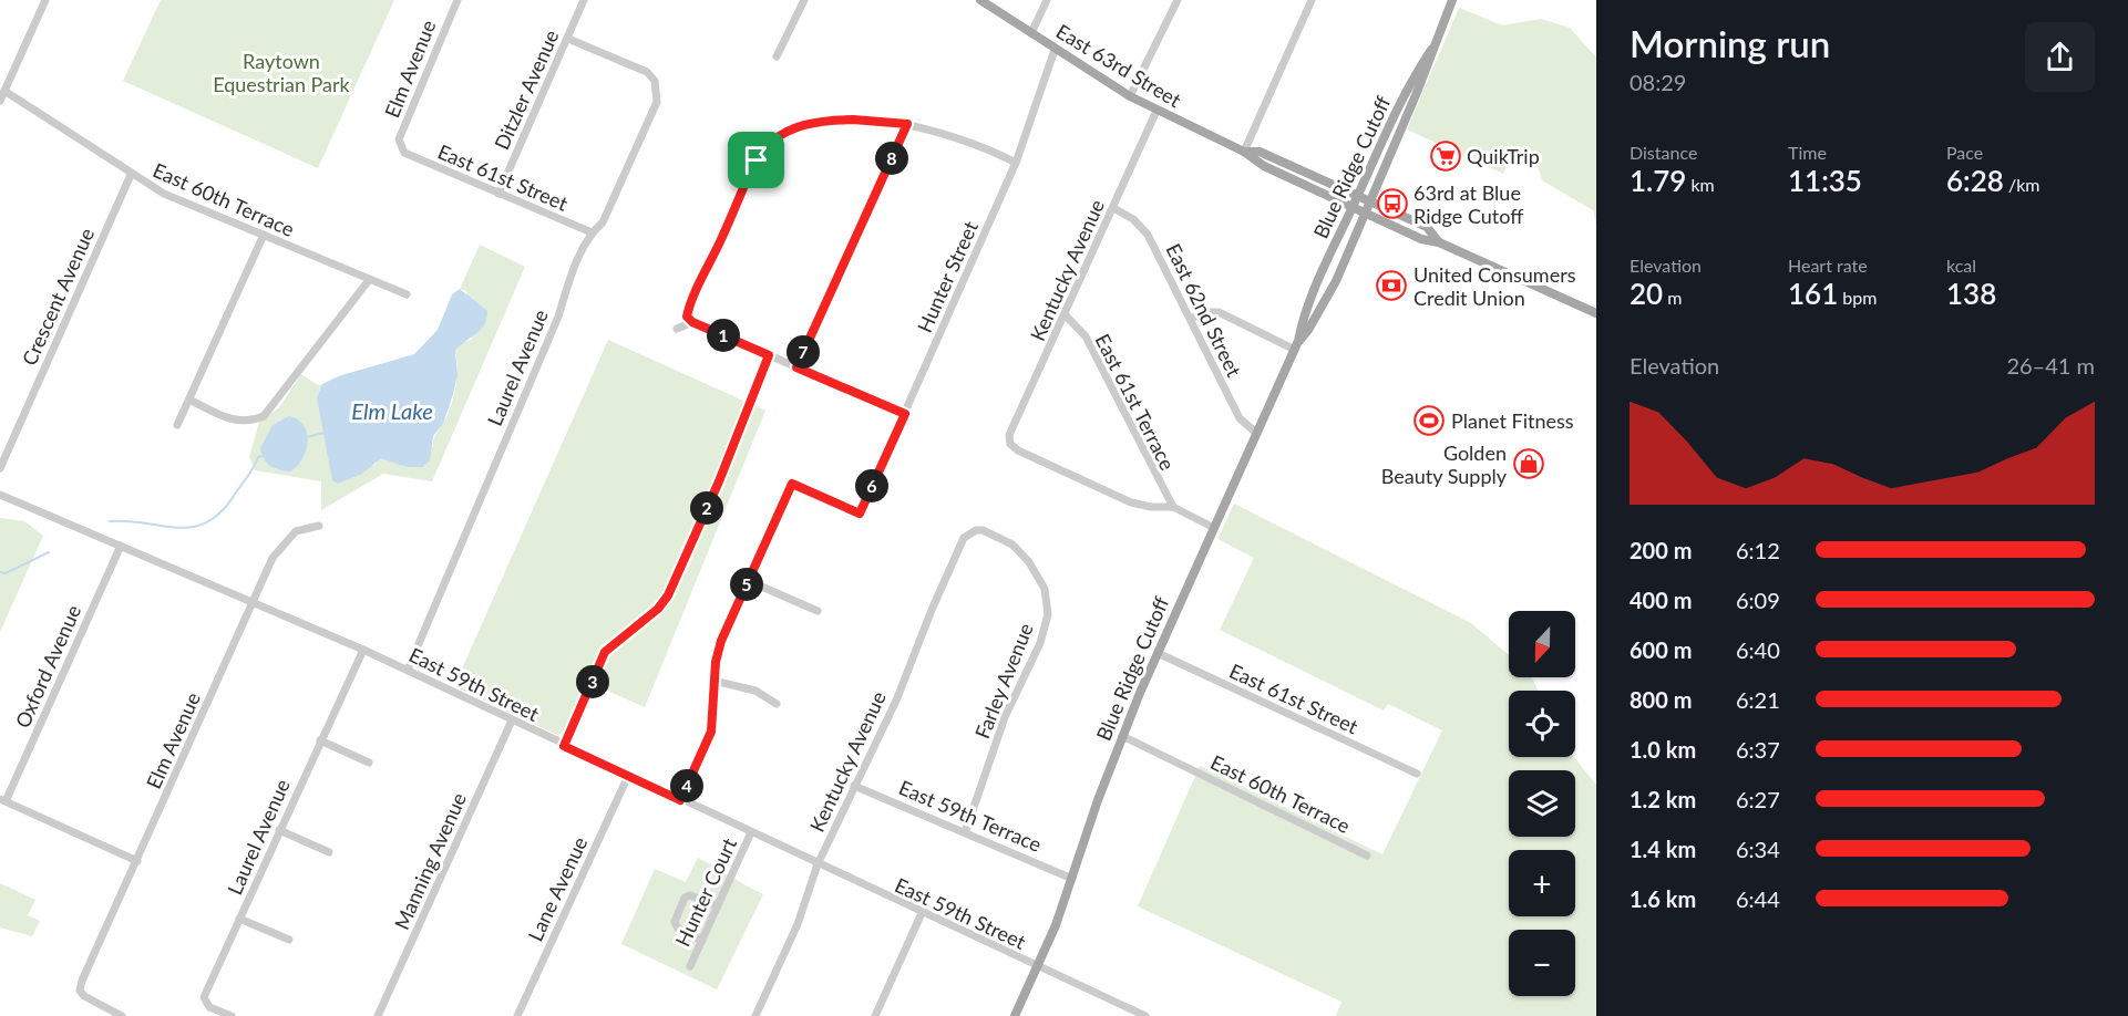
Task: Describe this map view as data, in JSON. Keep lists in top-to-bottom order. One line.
{"streets":{"main road":["East 63rd Street","Blue Ridge Cutoff"],"street":["Elm Avenue","Ditzler Avenue","East 61st Street","East 60th Terrace","Kentucky Avenue","Hunter Street","Crescent Avenue","East 62nd Street","Laurel Avenue","East 61st Terrace","Oxford Avenue","Farley Avenue","East 59th Street","East 59th Terrace","Manning Avenue","Lane Avenue","Hunter Court"]},"crossings":[["East 63rd Street","Blue Ridge Cutoff"],["East 63rd Street","Kentucky Avenue"],["East 63rd Street","Hunter Street"],["Elm Avenue","East 61st Street"],["Elm Avenue","East 59th Street"],["Ditzler Avenue","East 61st Street"],["Ditzler Avenue","Laurel Avenue"],["Blue Ridge Cutoff","East 61st Street"],["Blue Ridge Cutoff","East 60th Terrace"],["Blue Ridge Cutoff","East 62nd Street"],["Blue Ridge Cutoff","East 59th Street"],["Blue Ridge Cutoff","East 59th Terrace"],["East 61st Street","Laurel Avenue"],["East 60th Terrace","Crescent Avenue"],["Kentucky Avenue","East 62nd Street"],["Kentucky Avenue","East 61st Terrace"],["Kentucky Avenue","Farley Avenue"],["Kentucky Avenue","East 59th Street"],["Kentucky Avenue","East 59th Terrace"],["Laurel Avenue","East 59th Street"],["Oxford Avenue","East 59th Street"],["Farley Avenue","East 59th Terrace"],["East 59th Street","Manning Avenue"],["East 59th Street","Lane Avenue"],["East 59th Street","Hunter Court"]],"water":["Elm Lake"],"parks":["Raytown Equestrian Park"],"places":{"supermarket":["QuikTrip"],"bus stop":["63rd at Blue Ridge Cutoff"],"bank":["United Consumers Credit Union"],"sports":["Planet Fitness"],"shop":["Golden Beauty Supply"]},"north":"bottom","page":{"heading":["Morning run","08:29"],"stats":[["Distance","1.79 km"],["Time","11:35"],["Pace","6:28 /km"],["Elevation","20 m"],["Heart rate","161 bpm"],["kcal","138"]],"pins":["8","1","7","6","2","5","3","4"],"chart":["Elevation","26–41 m"],"list":[{"name":"200 m","note":"6:12"},{"name":"400 m","note":"6:09"},{"name":"600 m","note":"6:40"},{"name":"800 m","note":"6:21"},{"name":"1.0 km","note":"6:37"},{"name":"1.2 km","note":"6:27"},{"name":"1.4 km","note":"6:34"},{"name":"1.6 km","note":"6:44"}],"map_buttons":["+","−"]}}
